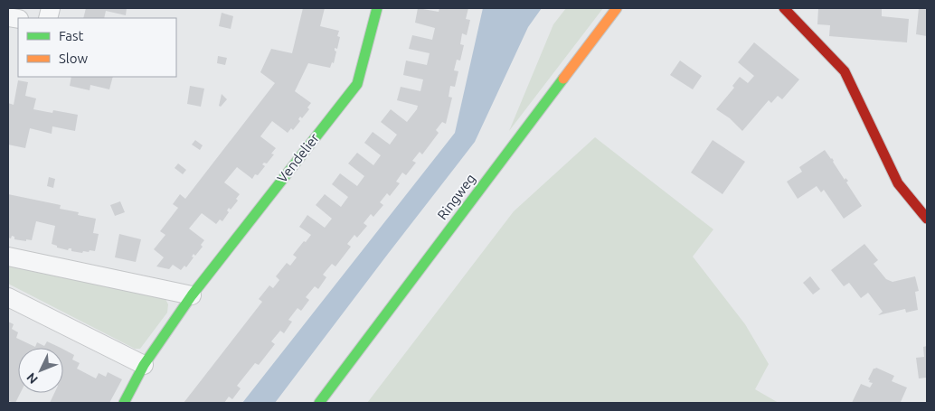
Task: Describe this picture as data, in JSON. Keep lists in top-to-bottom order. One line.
{"streets":{"street":["Vendelier","Ringweg"]},"legend":["Fast","Slow"],"north":"bottom left"}
